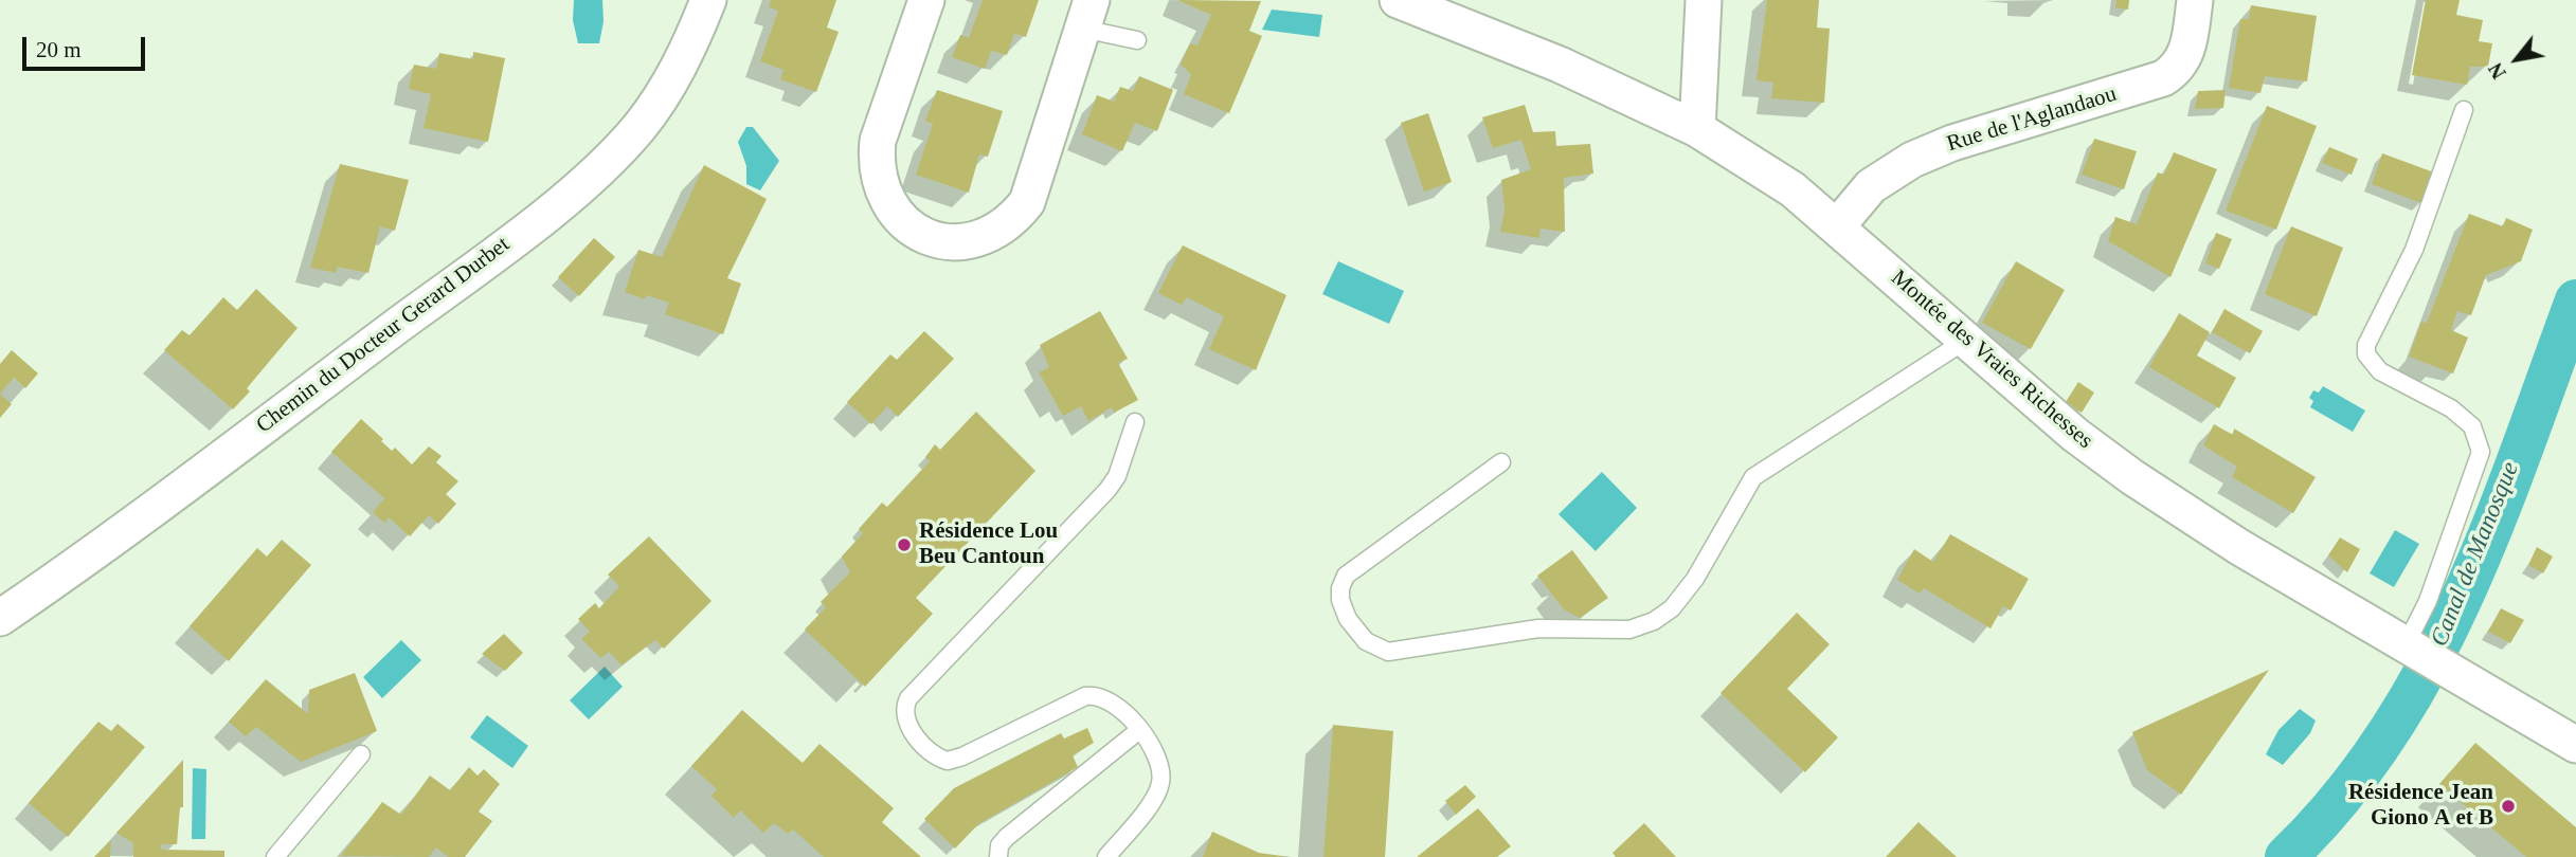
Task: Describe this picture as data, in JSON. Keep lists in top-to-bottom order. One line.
{"streets":{"street":["Rue de l'Aglandaou","Chemin du Docteur Gerard Durbet","Montée des Vraies Richesses"]},"crossings":[["Rue de l'Aglandaou","Montée des Vraies Richesses"]],"water":["Canal de Manosque"],"places":["Résidence Lou Beu Cantoun","Résidence Jean Giono A et B"],"scale_bar":"20 m","north":"bottom left"}
